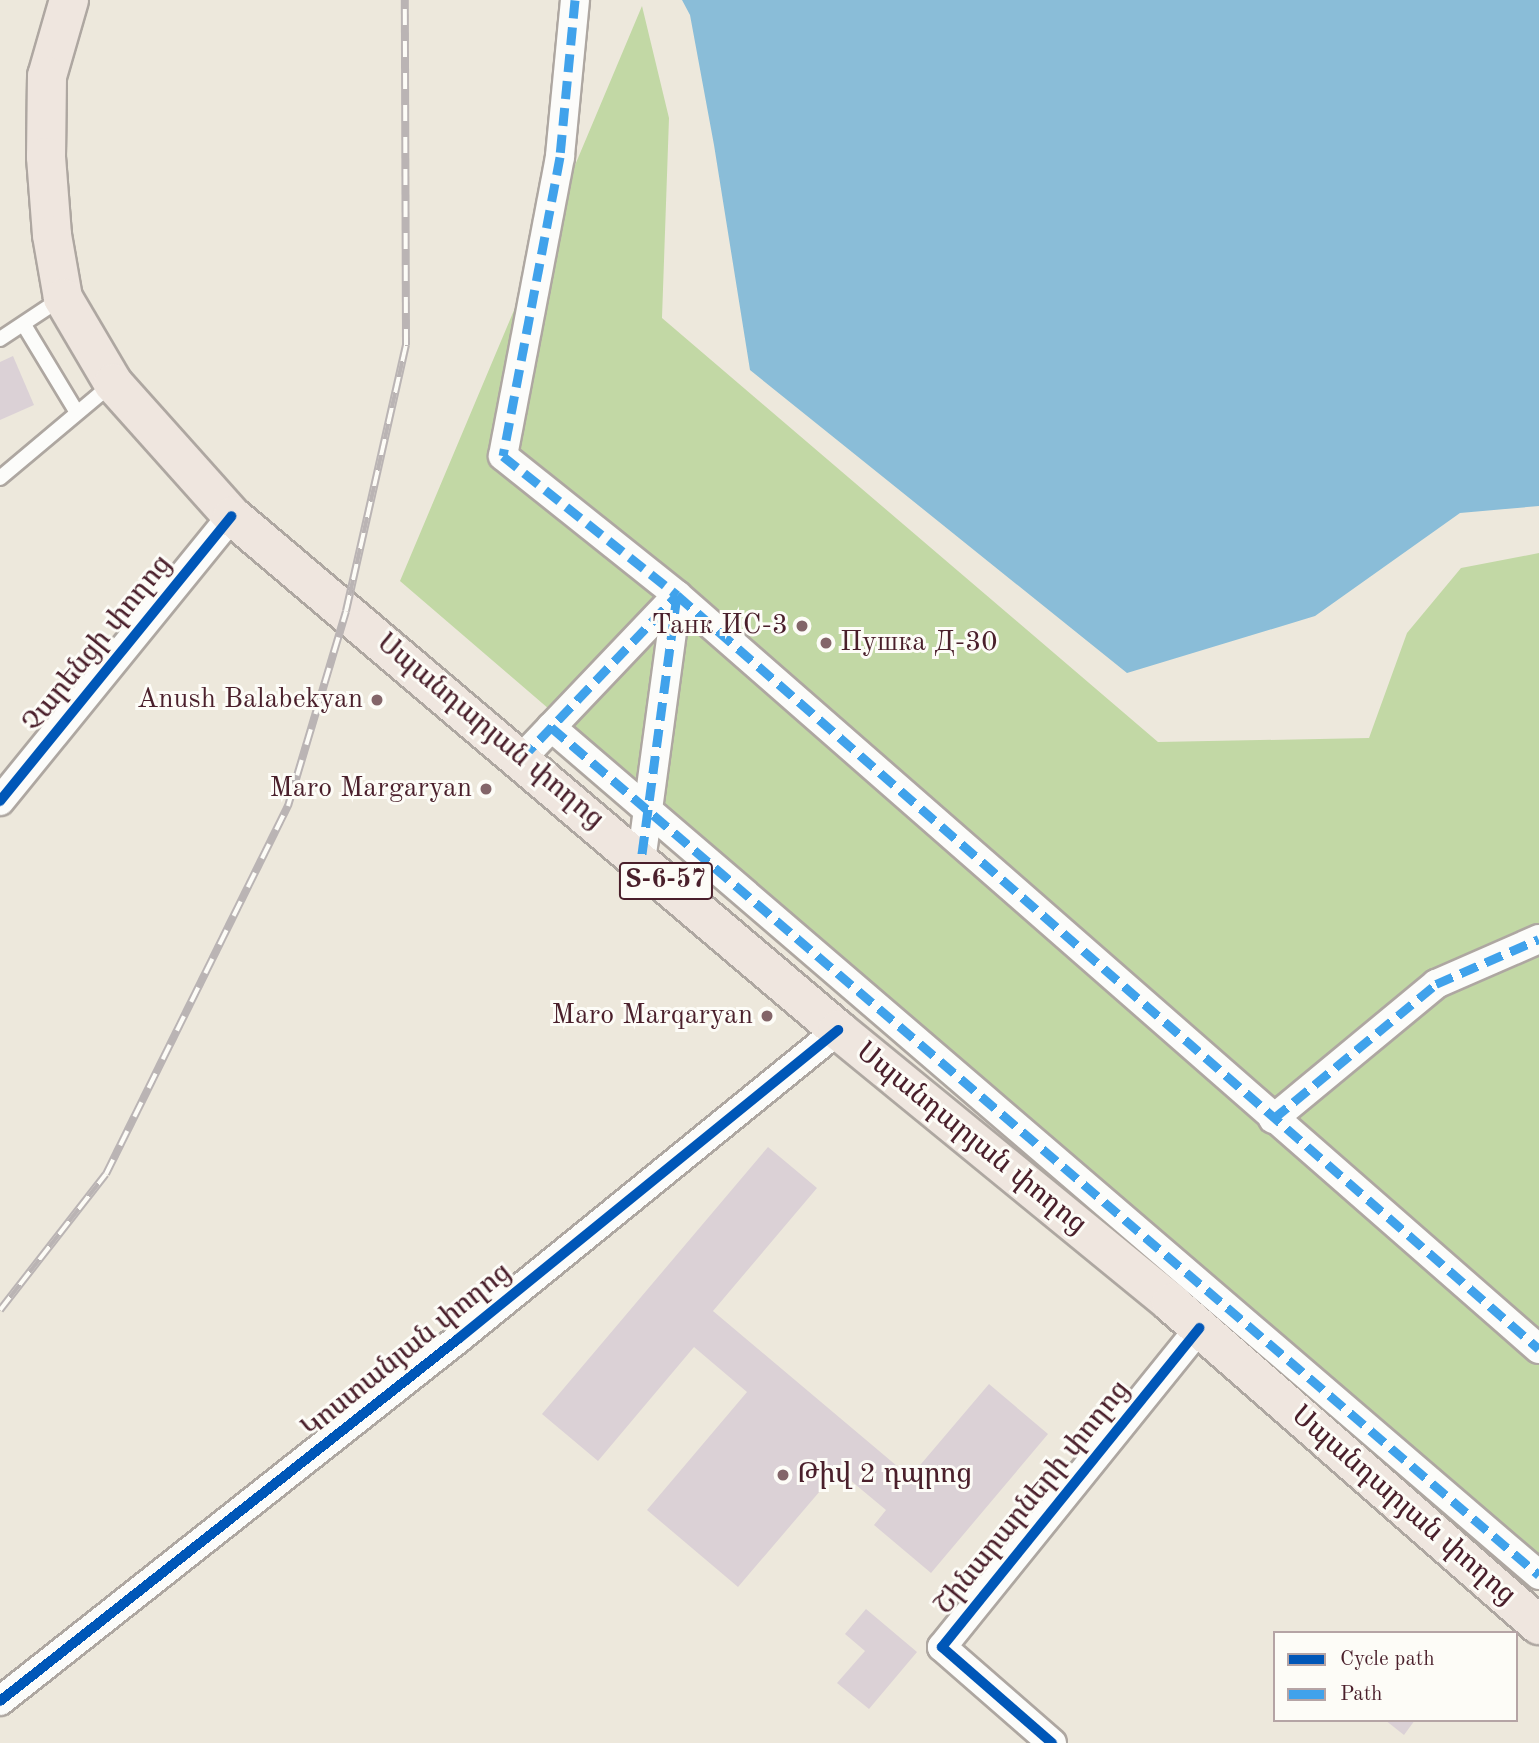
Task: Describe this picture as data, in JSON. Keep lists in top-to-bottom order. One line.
{"streets":{"main road":["Սպանդարյան փողոց","Տ-6-57"],"street":["Չարենցի փողոց","Կոստանյան փողոց","Շինարարների փողոց"]},"crossings":[["Չարենցի փողոց","Սպանդարյան փողոց"],["Սպանդարյան փողոց","Կոստանյան փողոց"],["Սպանդարյան փողոց","Շինարարների փողոց"]],"places":["Танк ИС-3","Пушка Д-30","Anush Balabekyan","Maro Margaryan","Maro Marqaryan","Թիվ 2 դպրոց"],"legend":["Cycle path","Path"]}
